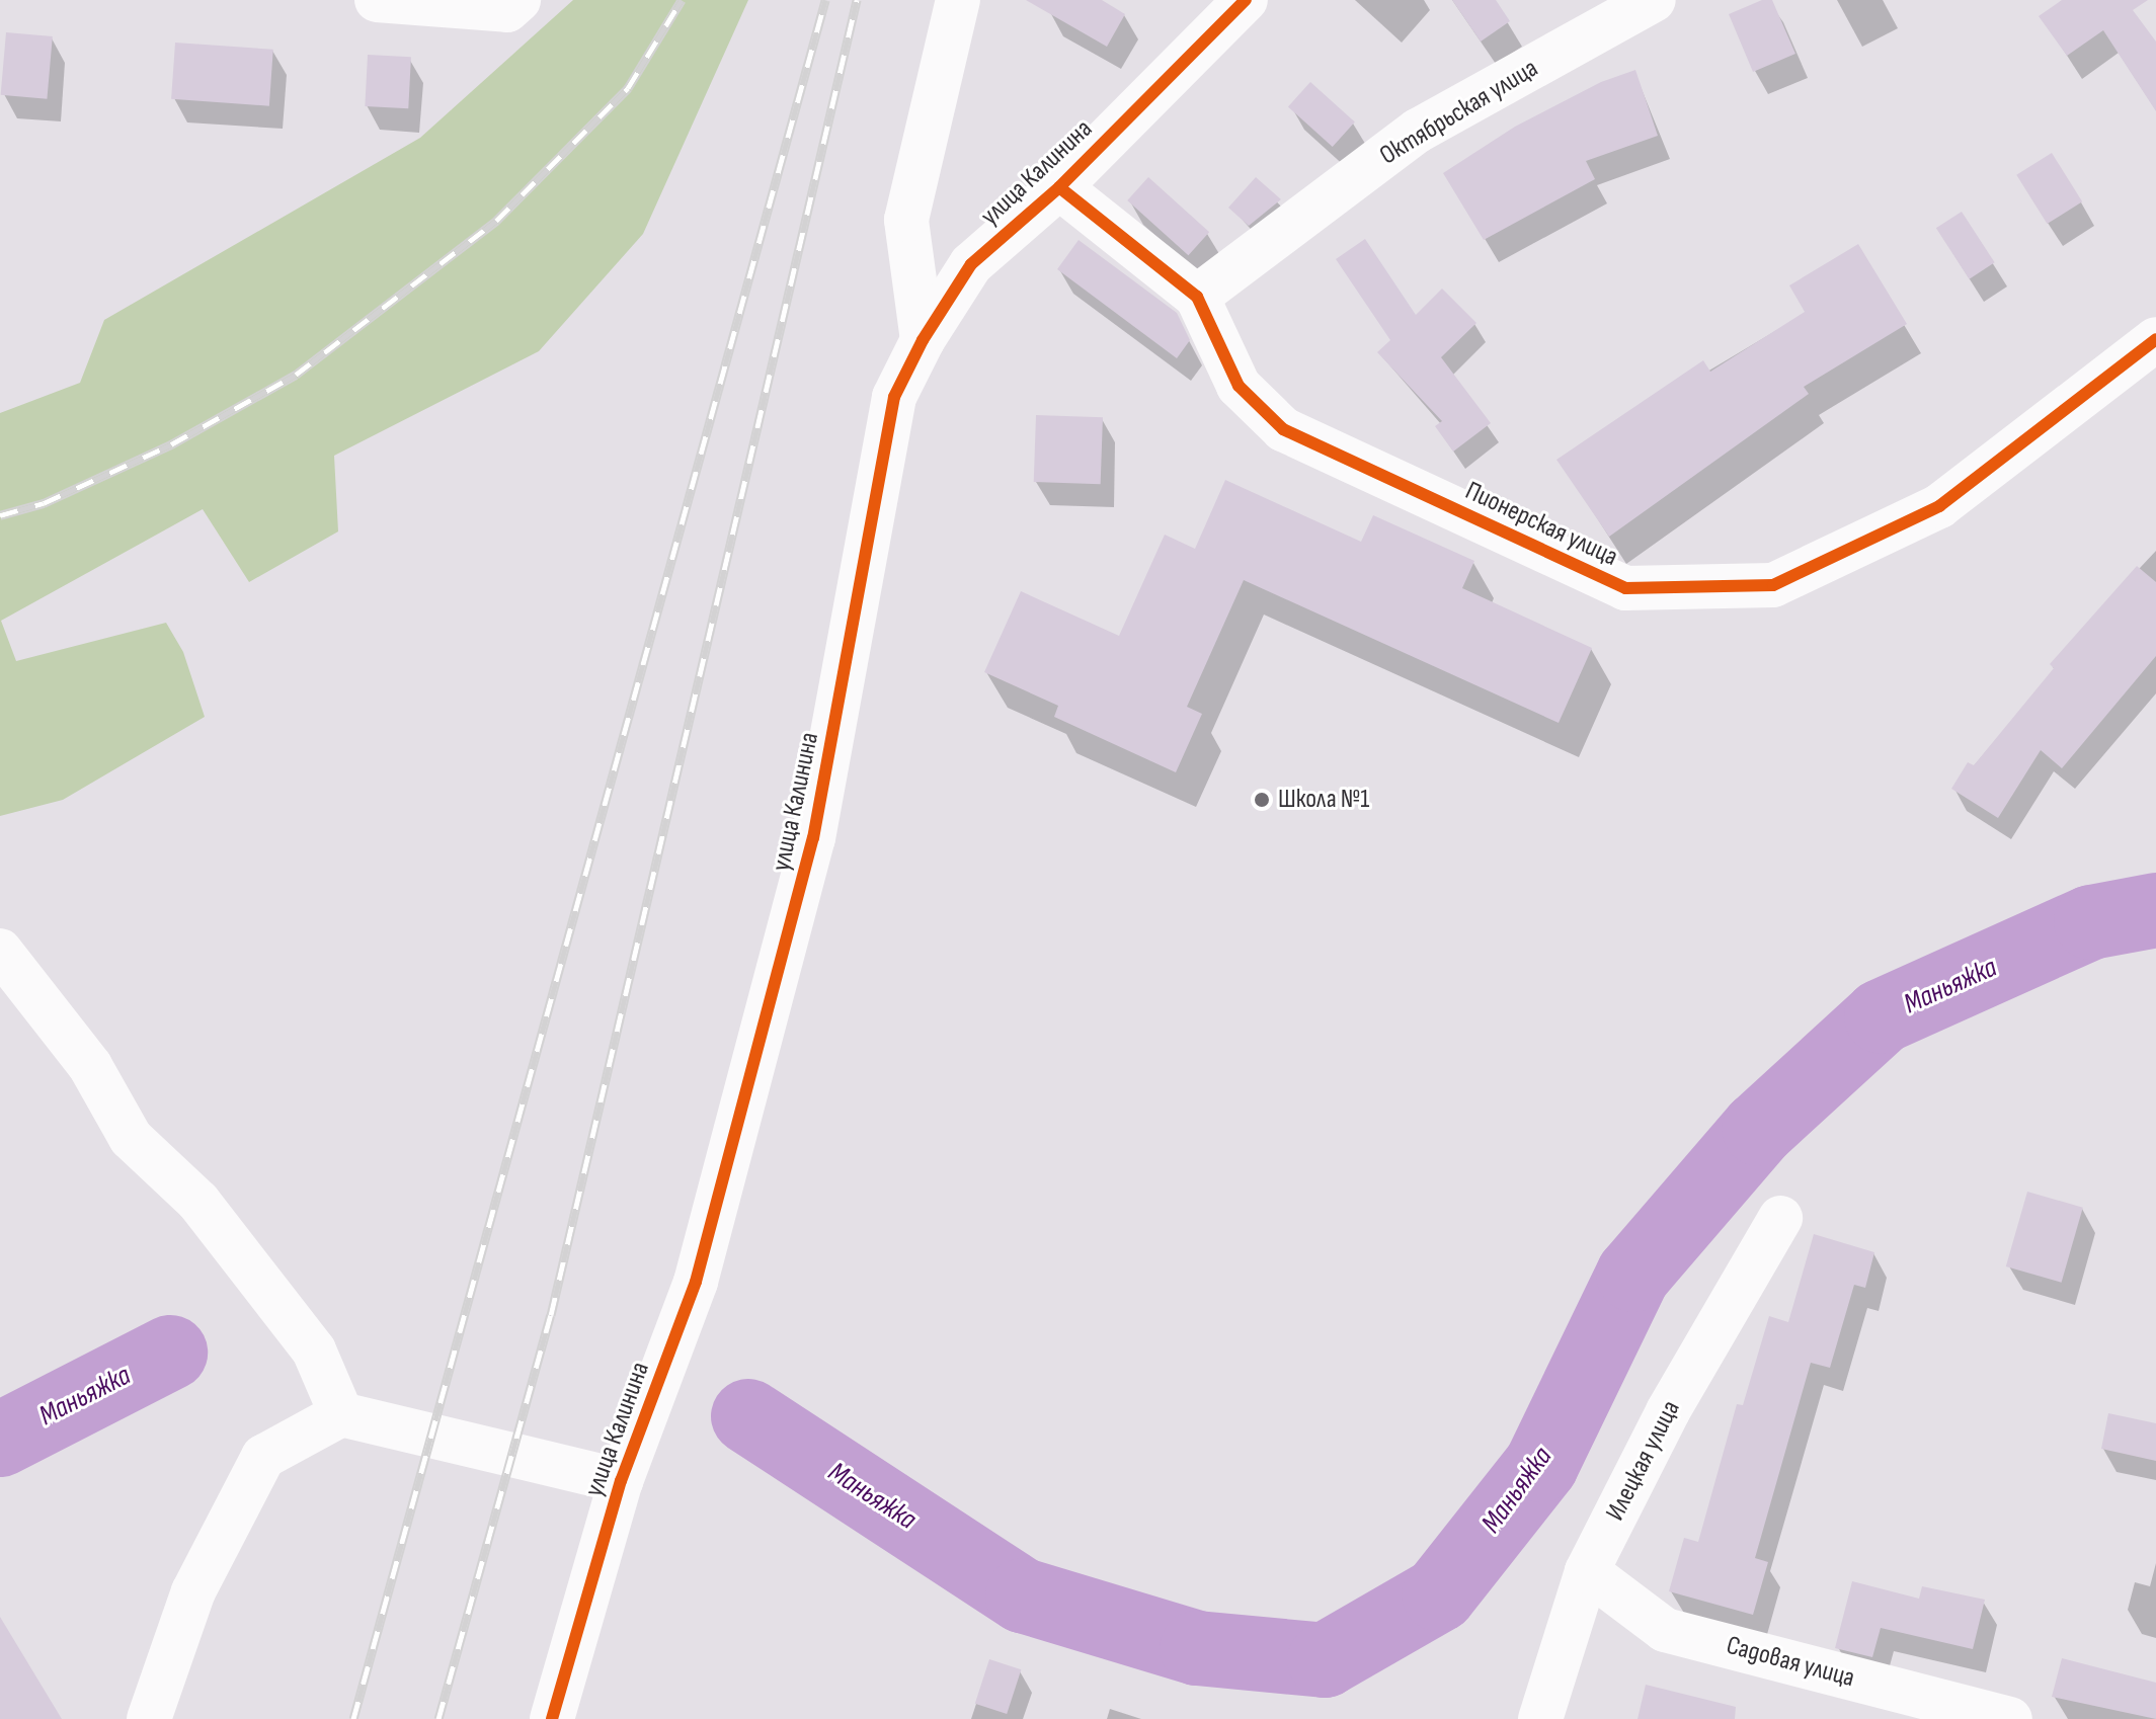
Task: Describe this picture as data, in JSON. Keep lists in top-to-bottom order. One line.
{"streets":{"street":["Октябрьская улица","улица Калинина","Пионерская улица","Илецкая улица","Садовая улица"]},"crossings":[["Октябрьская улица","Пионерская улица"],["улица Калинина","Пионерская улица"],["Илецкая улица","Садовая улица"]],"water":["Маньяжка"],"places":["Школа №1"]}
